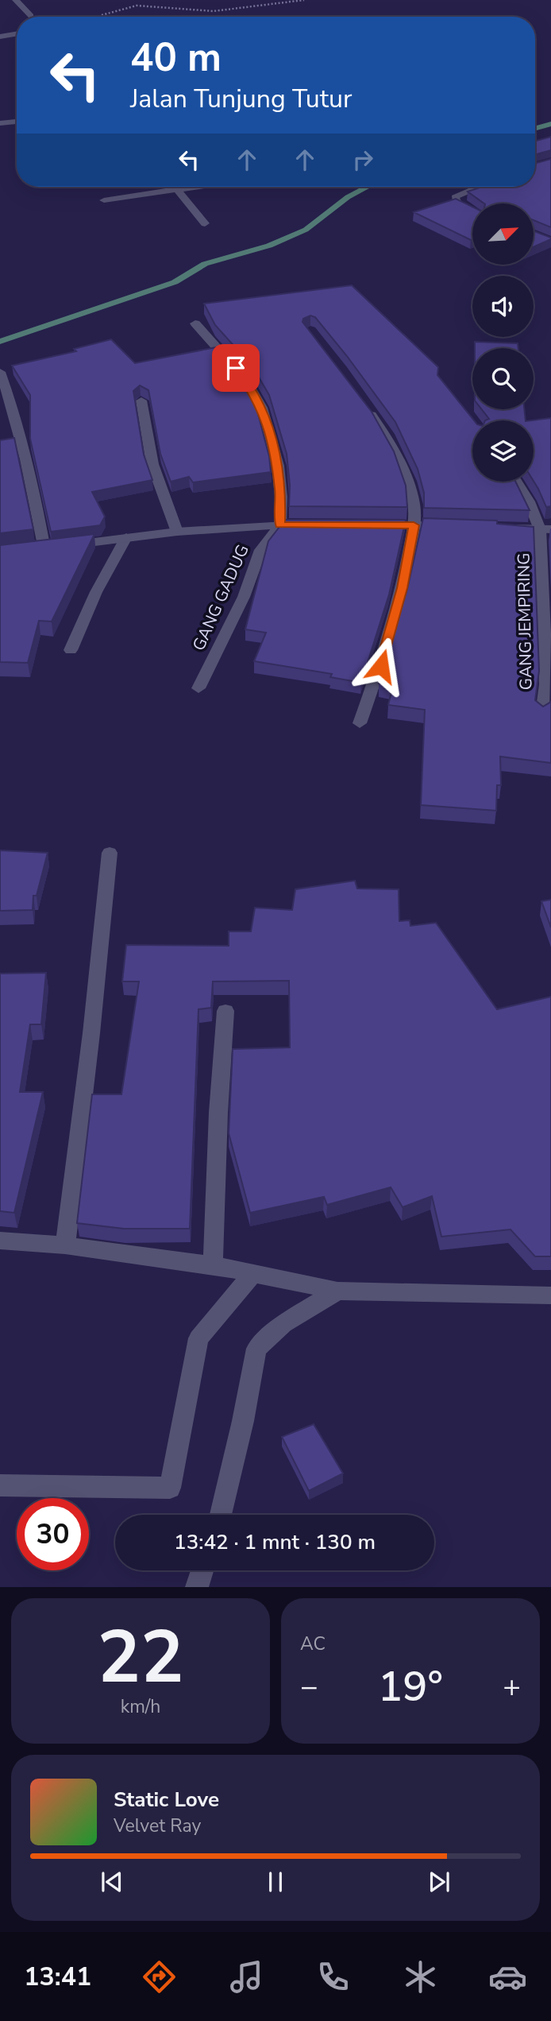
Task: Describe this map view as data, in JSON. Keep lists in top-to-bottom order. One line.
{"streets":{"street":["GANG GADUG","GANG JEMPIRING"]},"north":"top right","page":{"turn":["40 m","Jalan Tunjung Tutur"],"limit":"30","trip":"13:42 · 1 mnt · 130 m","tile":[["22","km/h"],"AC"],"heat":["−","19°","+"],"song":["Static Love","Velvet Ray"],"tabs":"13:41"}}
